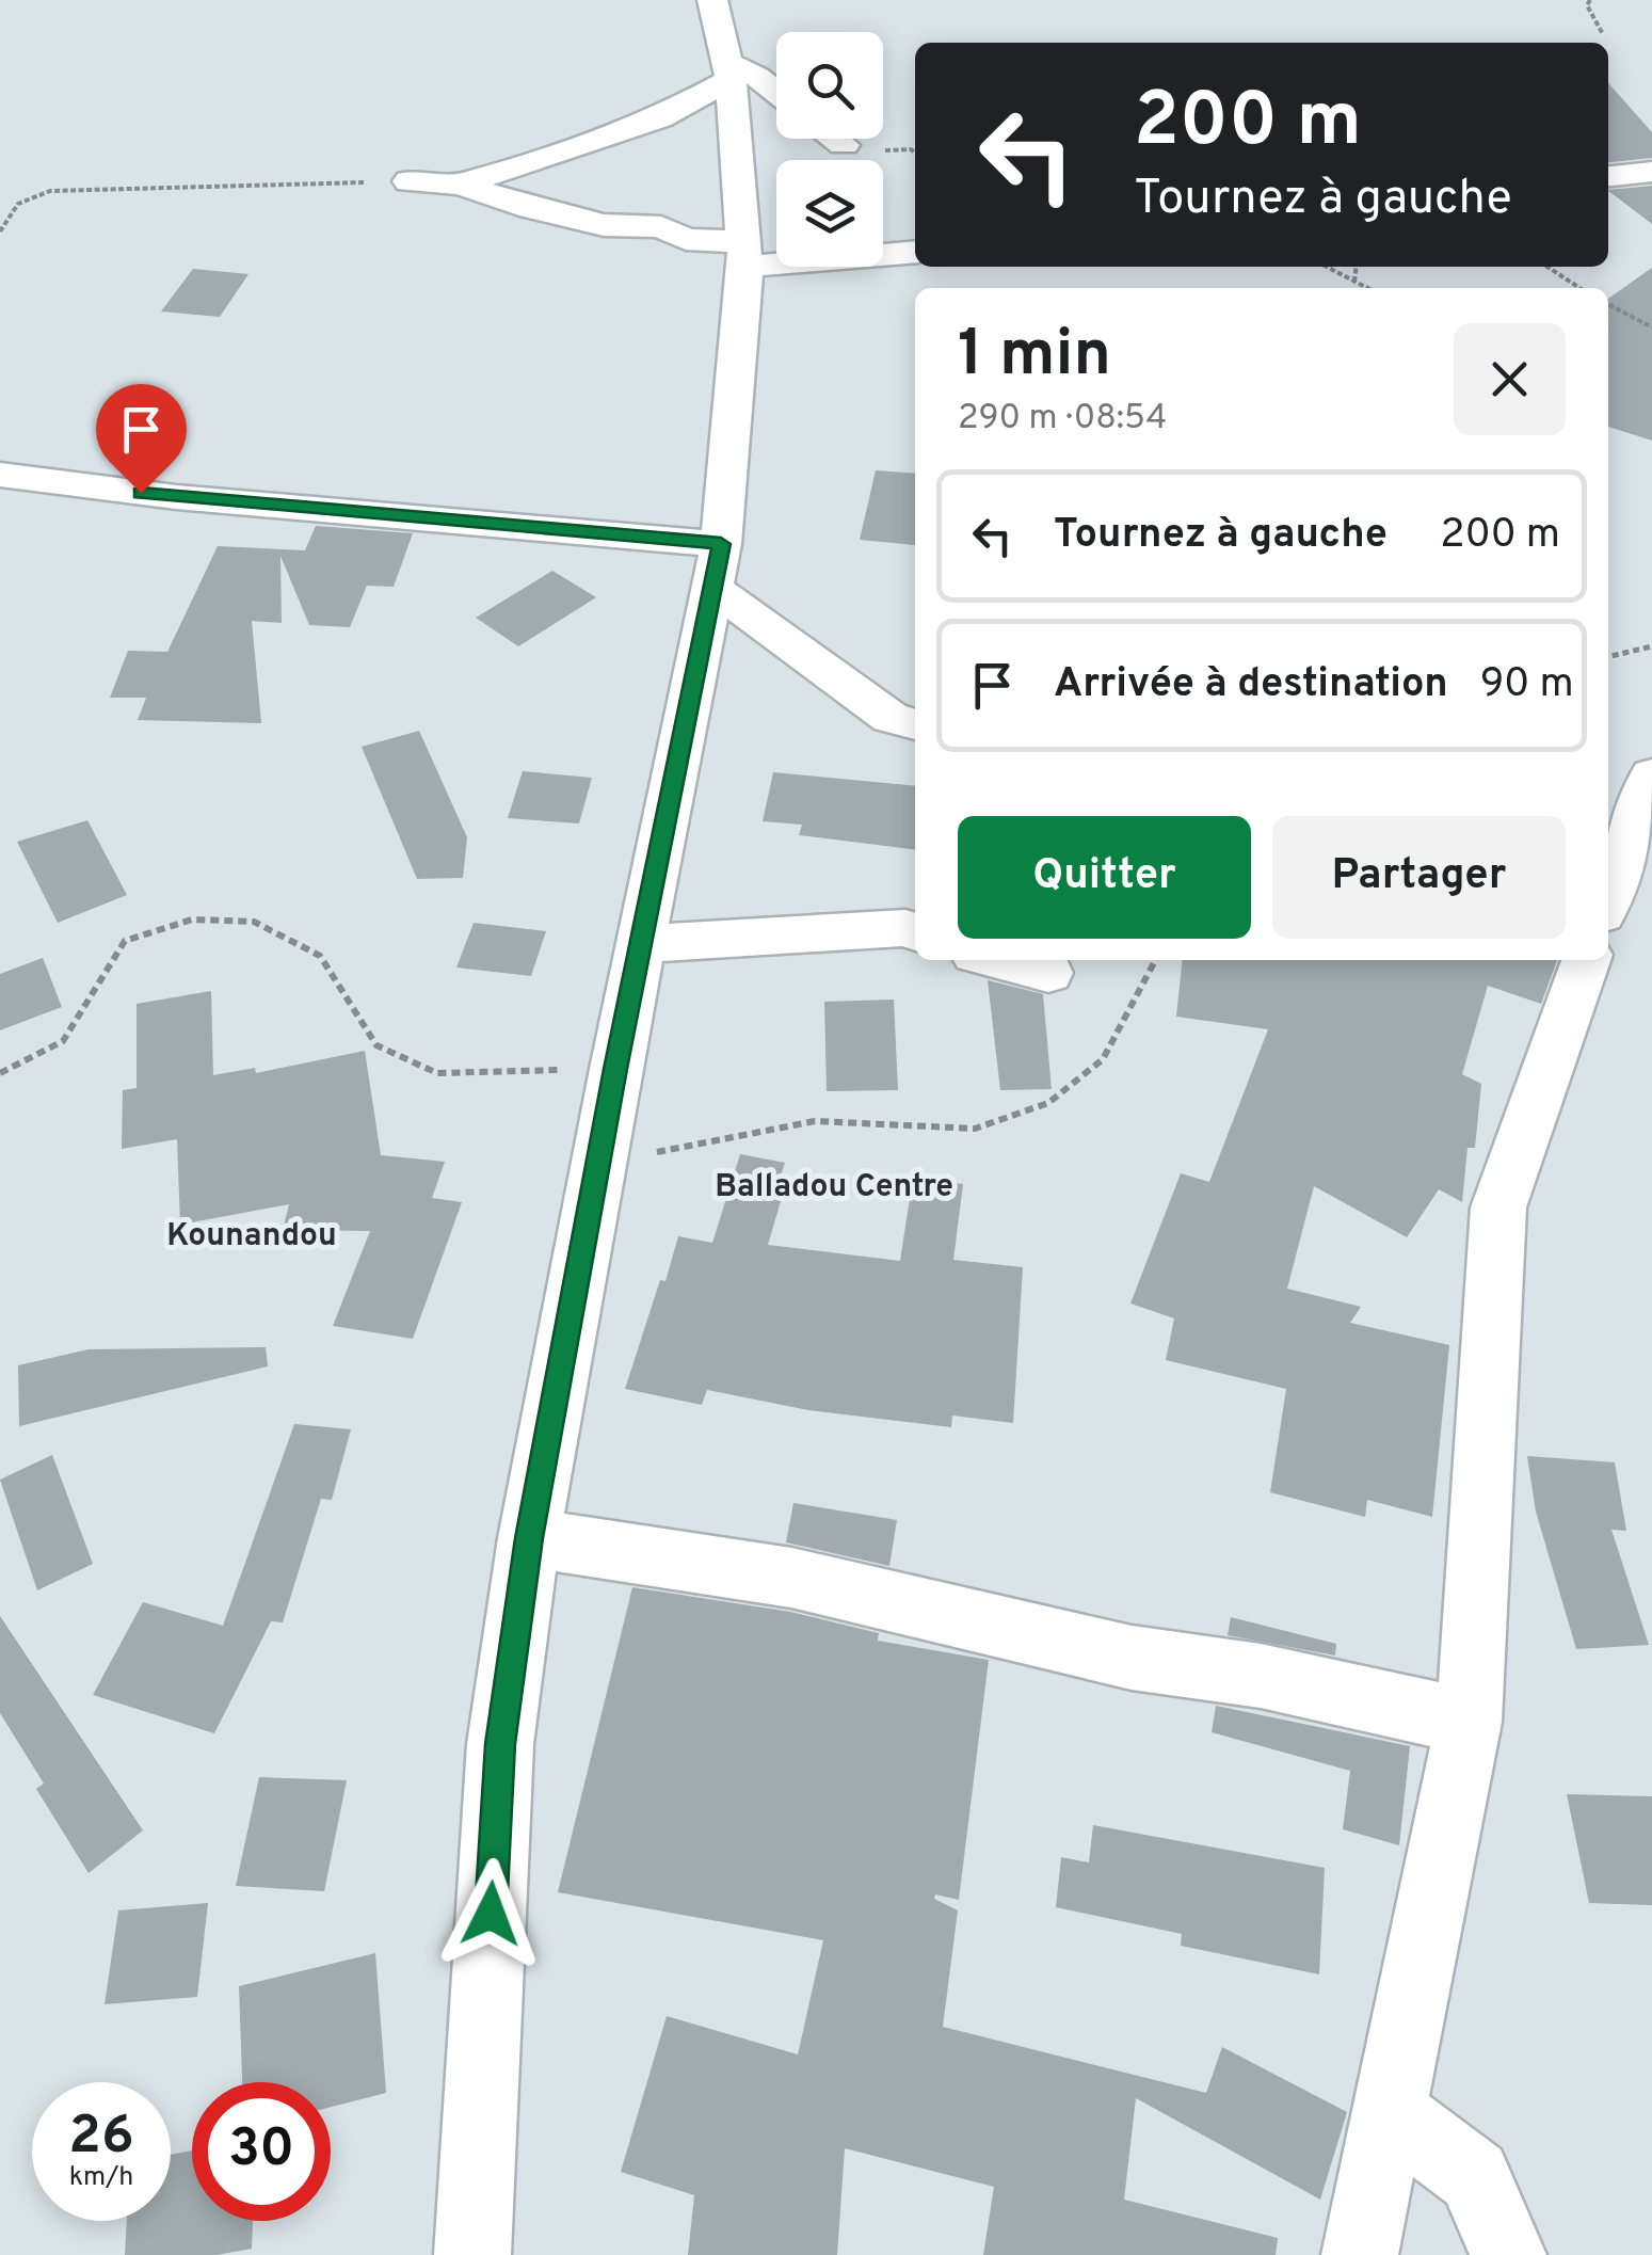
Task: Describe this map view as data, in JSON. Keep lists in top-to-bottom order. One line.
{"districts":["Balladou Centre","Kounandou"],"page":{"turn":["200 m","Tournez à gauche"],"heading":["1 min","290 m · 08:54"],"list":[{"name":"Tournez à gauche","value":"200 m"},{"name":"Arrivée à destination","value":"90 m"}],"buttons":["Quitter","Partager"],"speed":"26 km/h","limit":"30"}}
